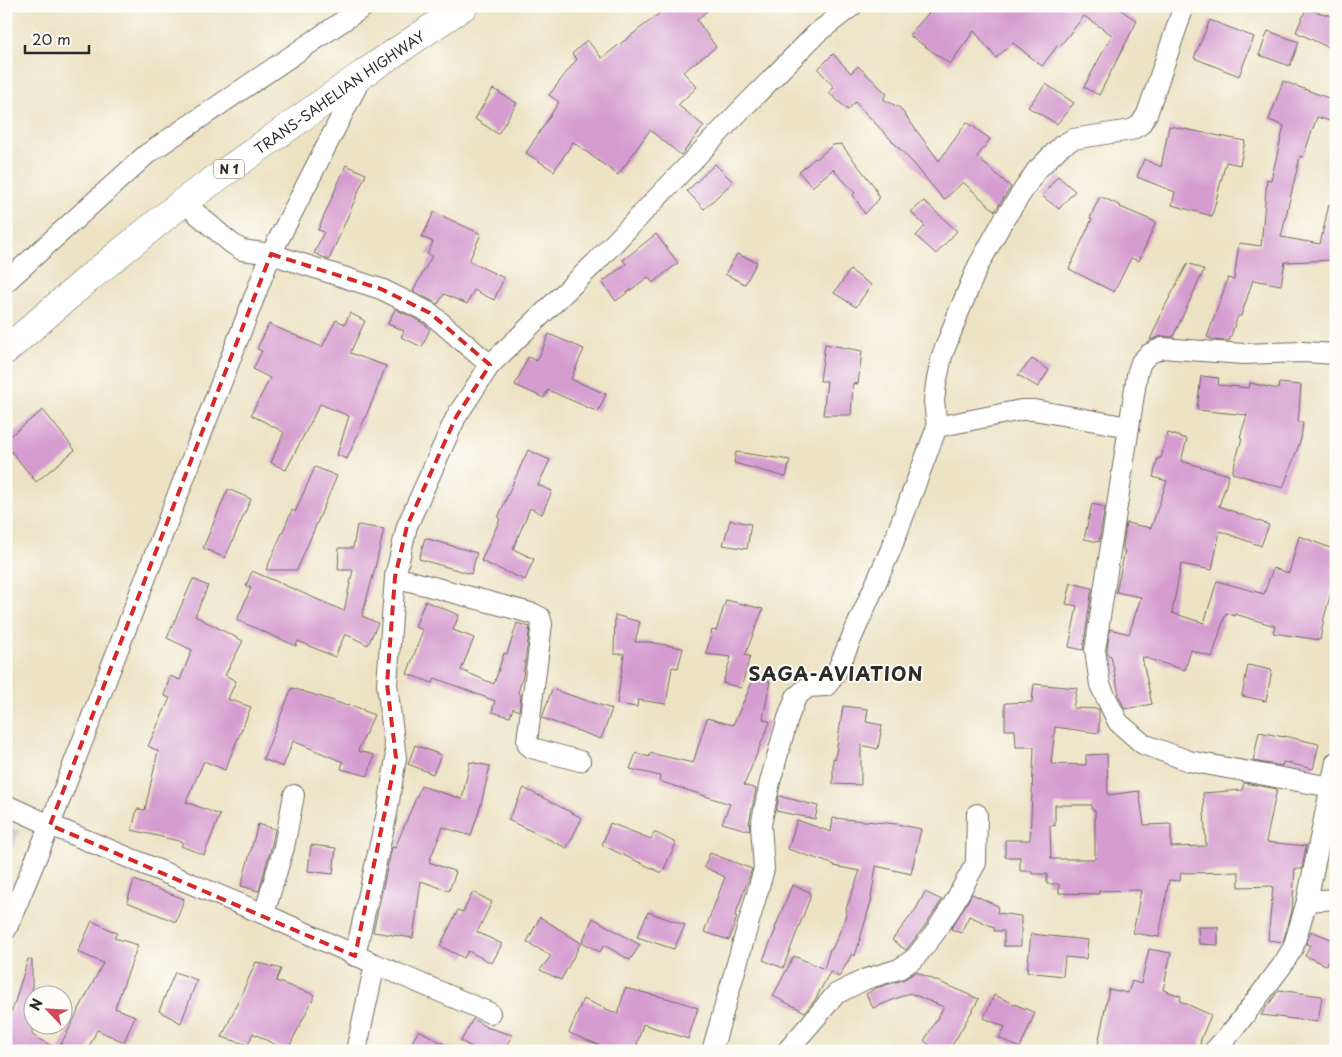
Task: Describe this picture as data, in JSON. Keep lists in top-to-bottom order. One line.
{"streets":{"highway":["TRANS-SAHELIAN HIGHWAY","N 1"]},"districts":["SAGA-AVIATION"],"scale_bar":"20 m","north":"top left"}
